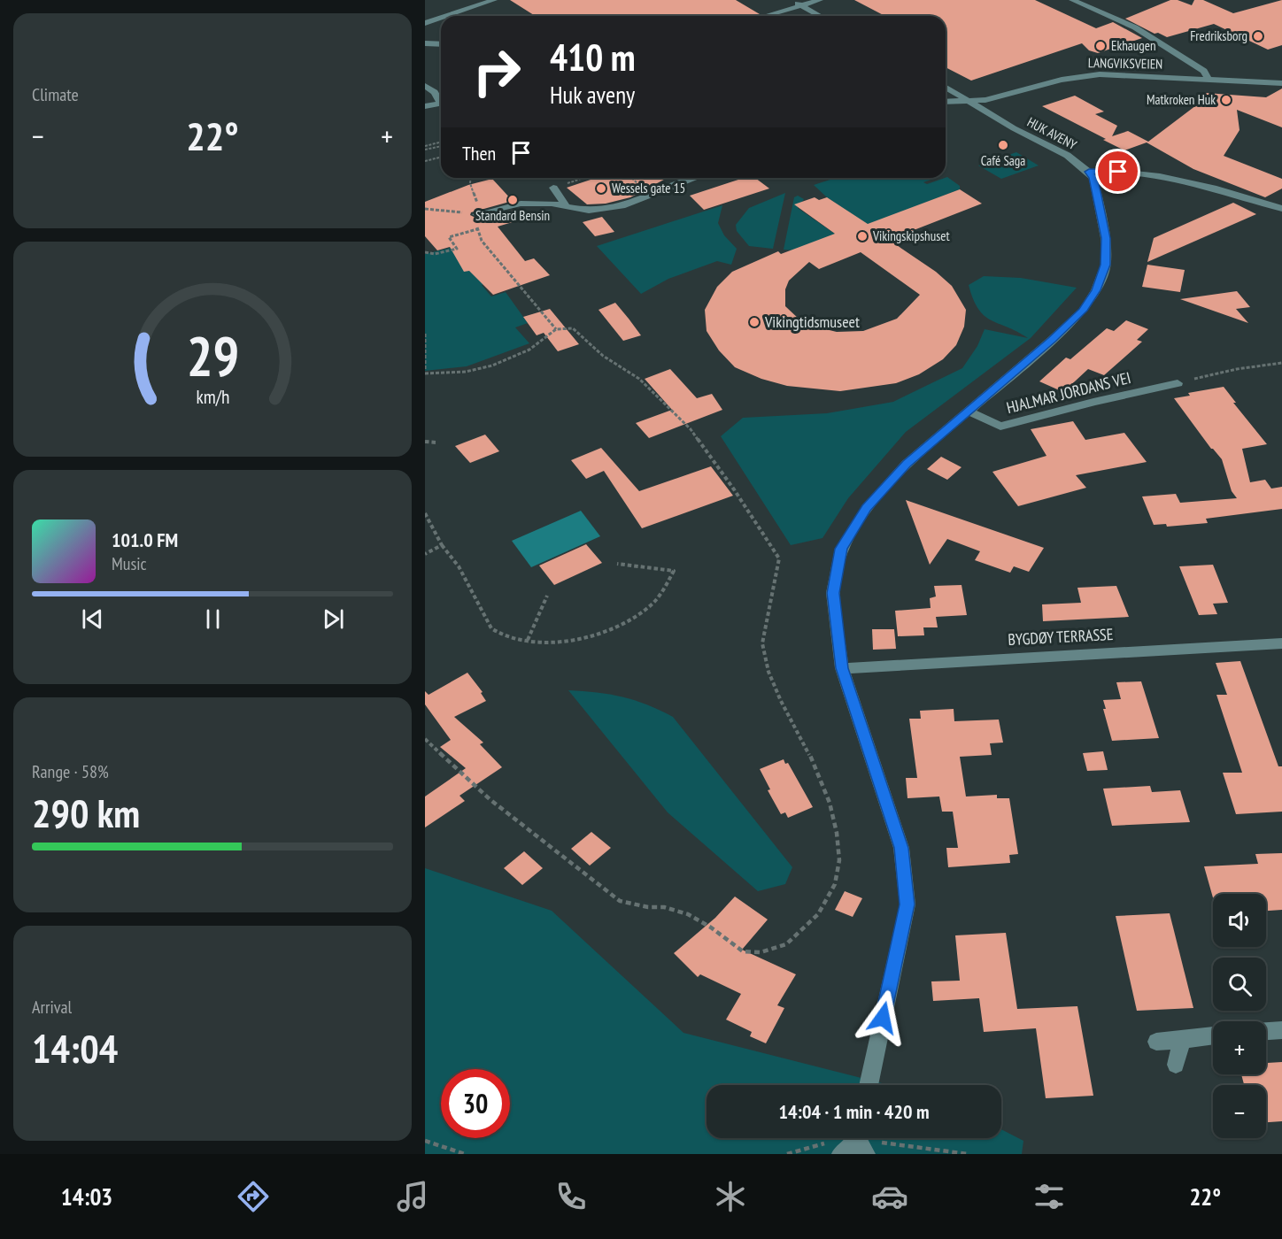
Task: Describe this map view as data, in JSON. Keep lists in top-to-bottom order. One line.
{"streets":{"street":["LANGVIKSVEIEN","HUK AVENY","HJALMAR JORDANS VEI","BYGDØY TERRASSE"]},"crossings":[["LANGVIKSVEIEN","HUK AVENY"]],"places":["Fredriksborg","Ekhaugen","Matkroken Huk","Café Saga","Wessels gate 15","Standard Bensin","Vikingskipshuset","Vikingtidsmuseet"],"page":{"tile":["Climate",["Range · 58%","290 km"],["Arrival","14:04"]],"turn":["410 m","Huk aveny"],"heat":["−","22°","+"],"then":"Then","song":["101.0 FM","Music"],"map_buttons":["+","−"],"limit":"30","trip":"14:04 · 1 min · 420 m","tabs":["14:03","22°"],"gauge":["29","km/h"]}}
